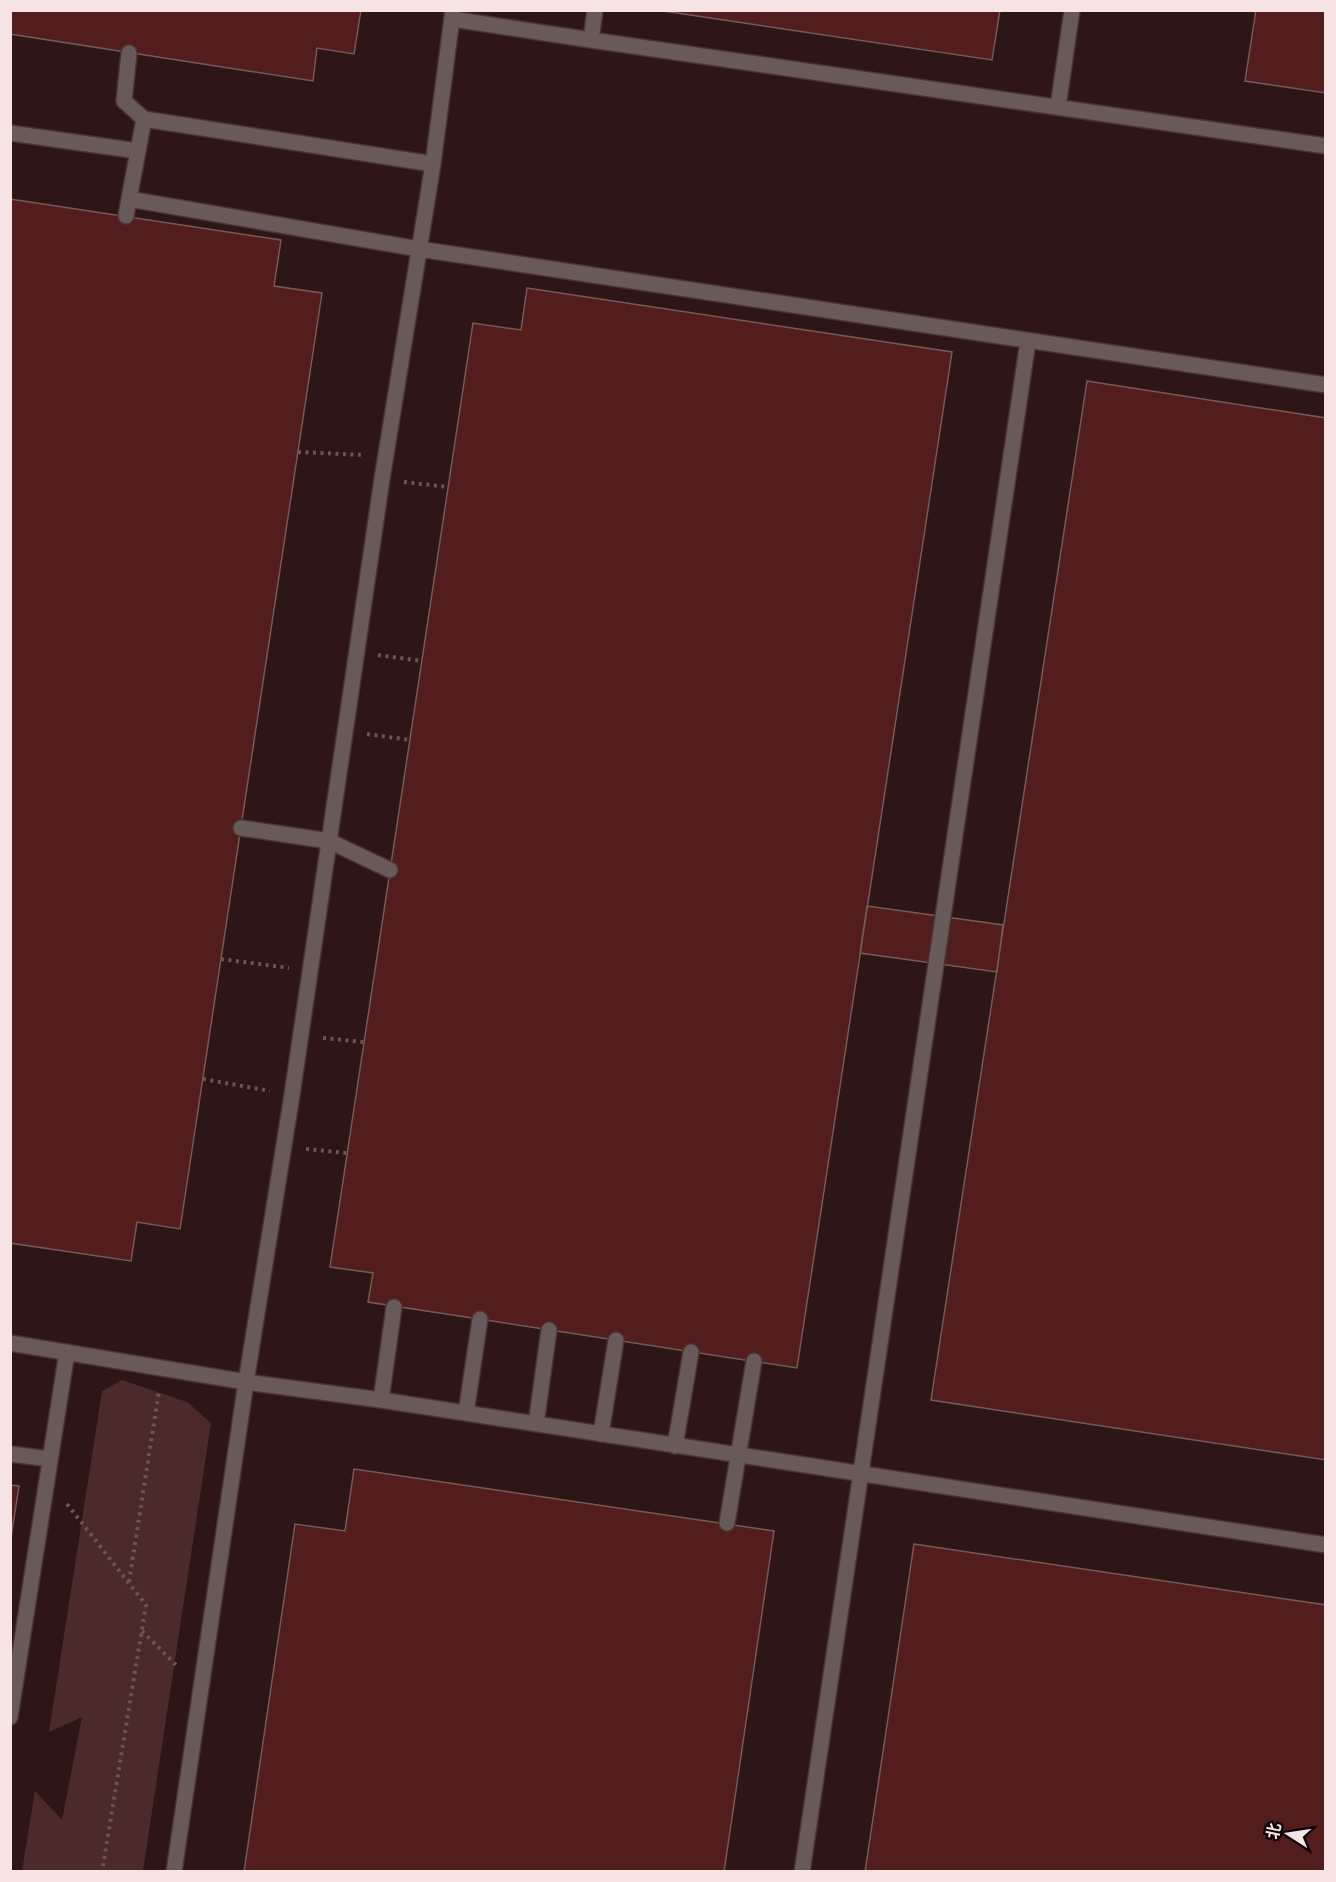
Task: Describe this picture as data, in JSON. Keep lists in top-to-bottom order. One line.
{"north":"left"}
